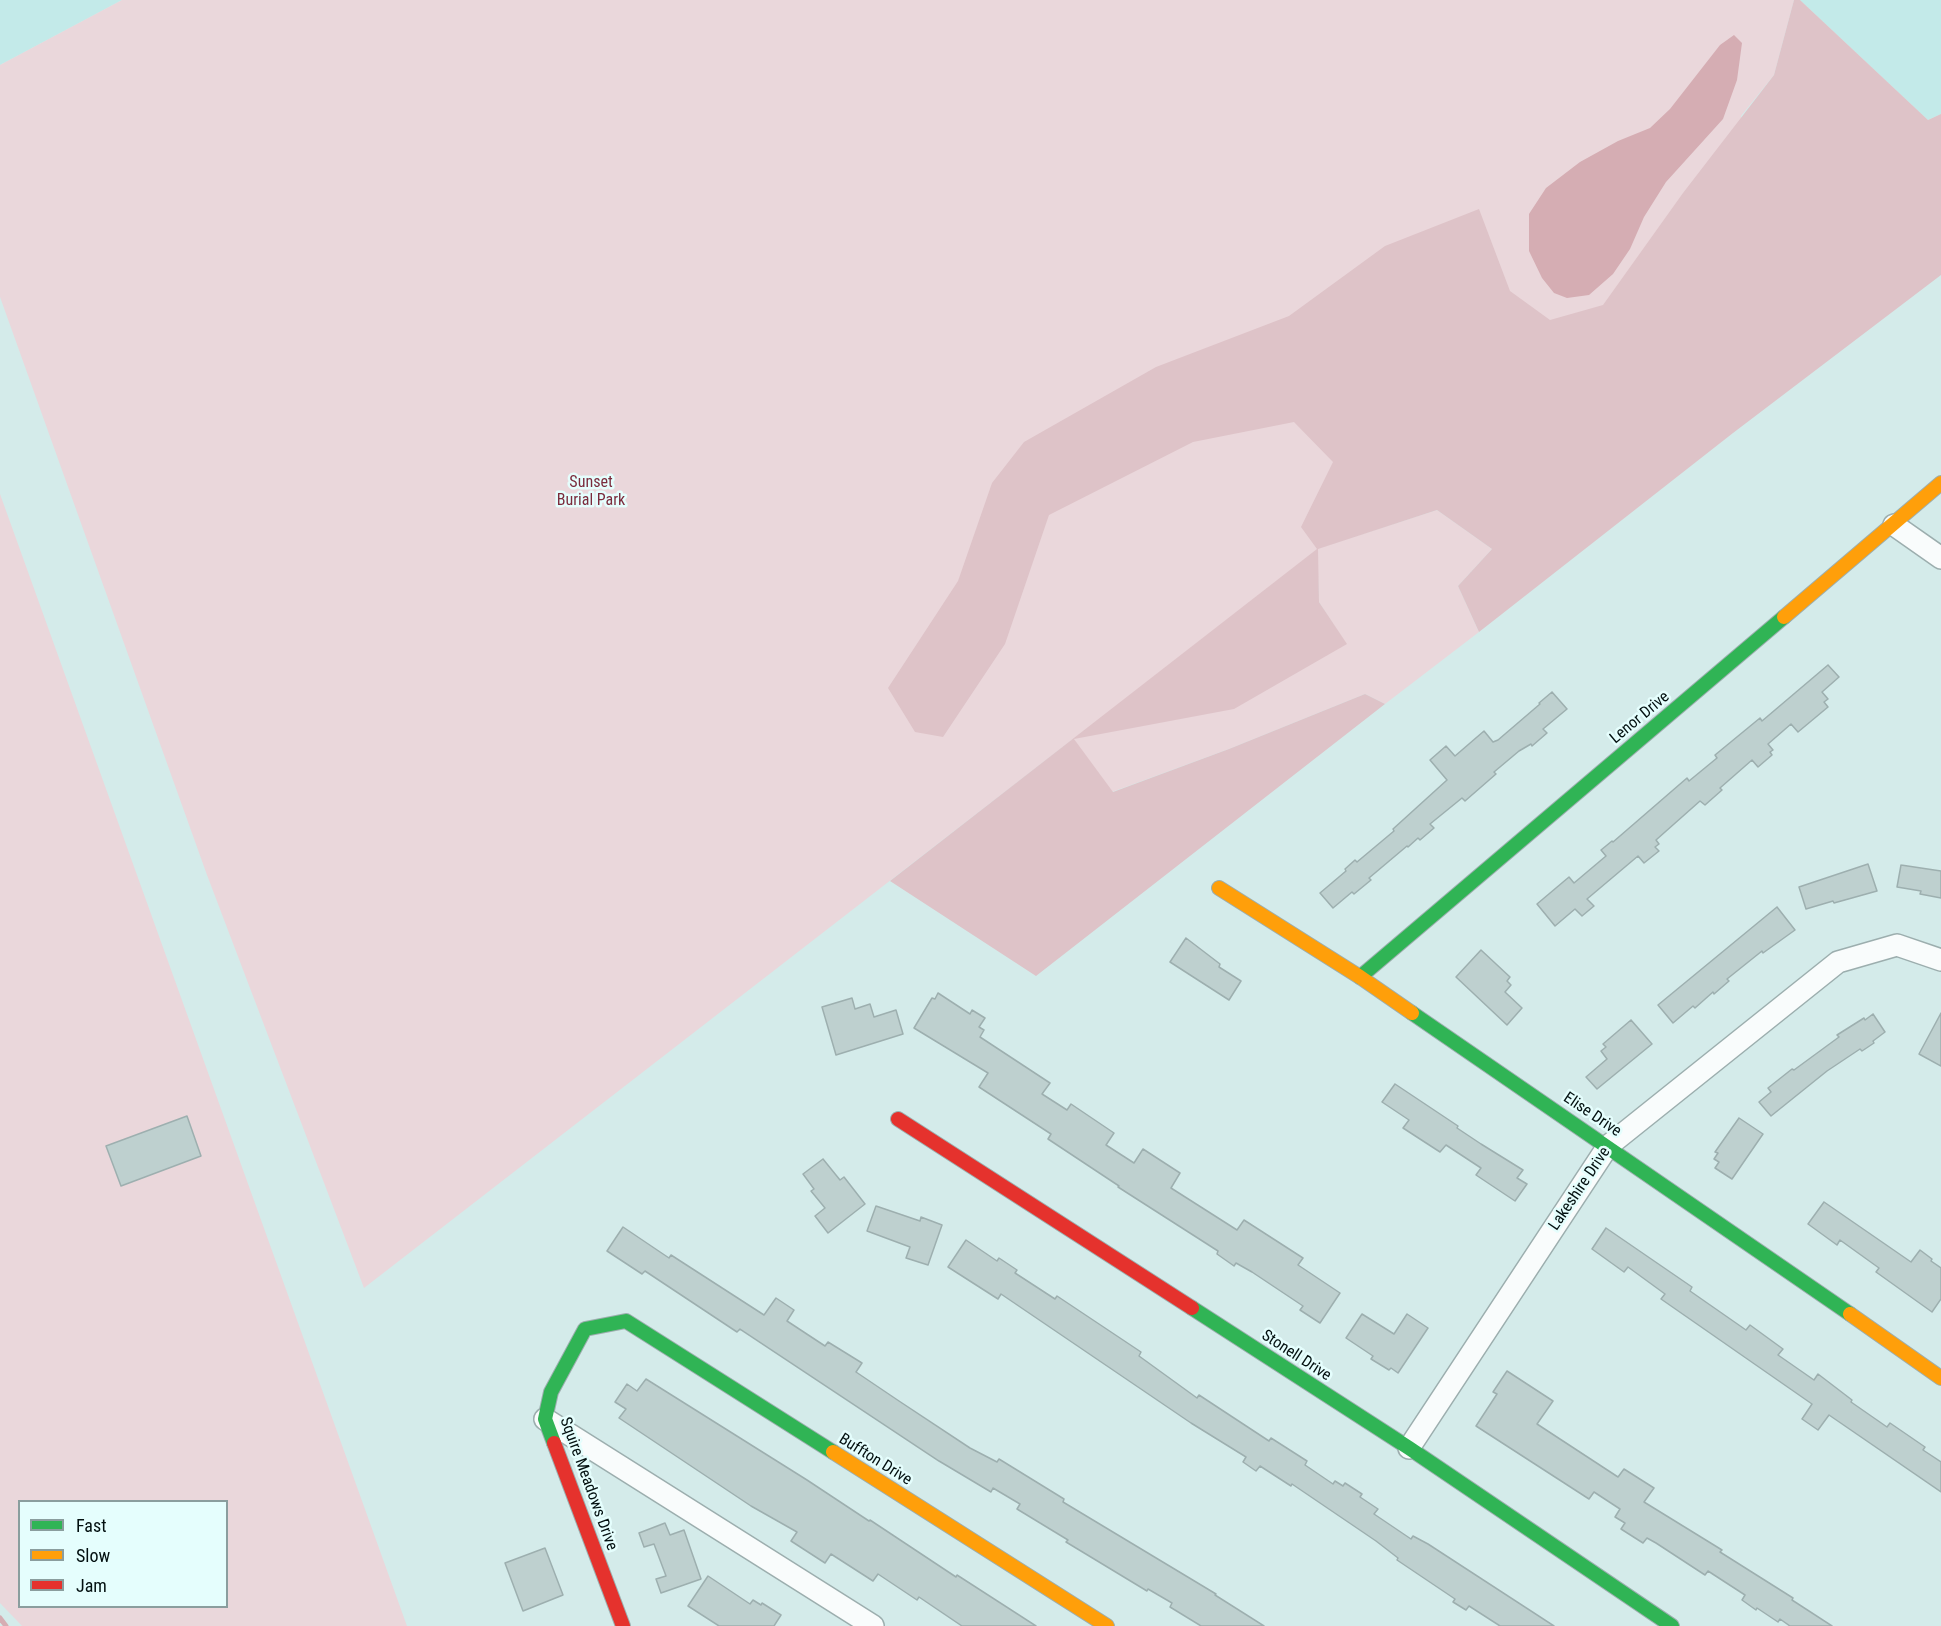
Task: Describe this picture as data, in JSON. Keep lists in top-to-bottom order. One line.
{"streets":{"street":["Lenor Drive","Elise Drive","Lakeshire Drive","Stonell Drive","Buffton Drive","Squire Meadows Drive"]},"crossings":[["Lenor Drive","Elise Drive"],["Elise Drive","Lakeshire Drive"],["Lakeshire Drive","Stonell Drive"],["Buffton Drive","Squire Meadows Drive"]],"parks":["Sunset Burial Park"],"legend":["Fast","Slow","Jam"]}
